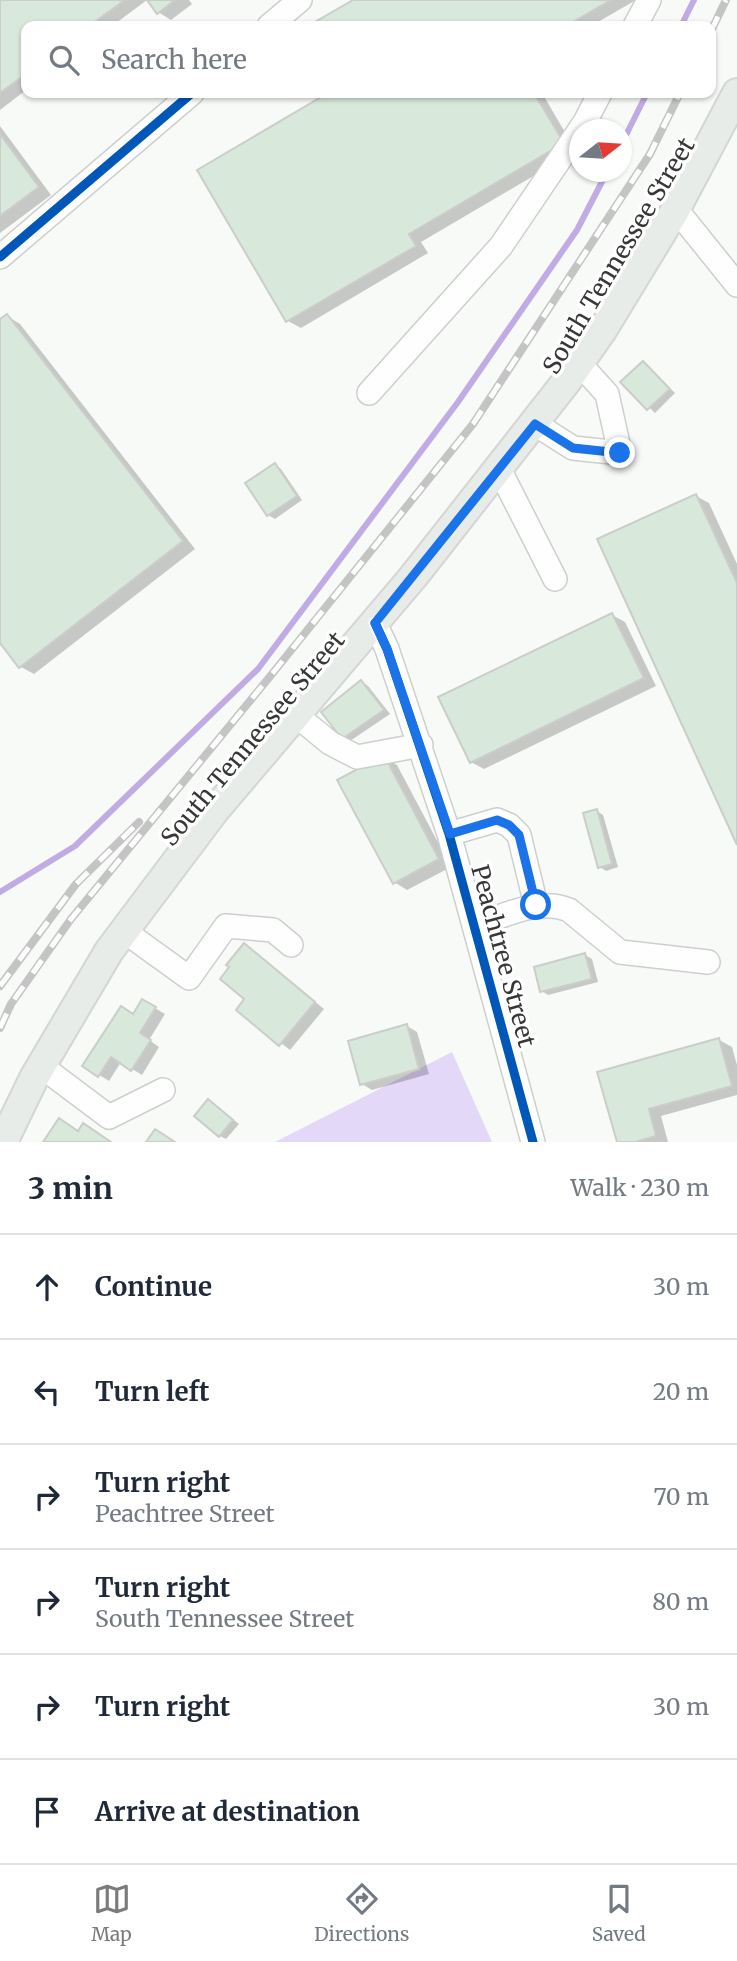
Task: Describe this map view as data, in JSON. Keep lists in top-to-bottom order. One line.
{"streets":{"main road":["South Tennessee Street"],"street":["Peachtree Street"]},"crossings":[["South Tennessee Street","Peachtree Street"]],"north":"right","page":{"search":"Search here","heading":["3 min","Walk · 230 m"],"list":[["Continue","30 m"],["Turn left","20 m"],["Turn right","Peachtree Street","70 m"],["Turn right","South Tennessee Street","80 m"],["Turn right","30 m"],"Arrive at destination"],"nav":["Map","Directions","Saved"]}}
